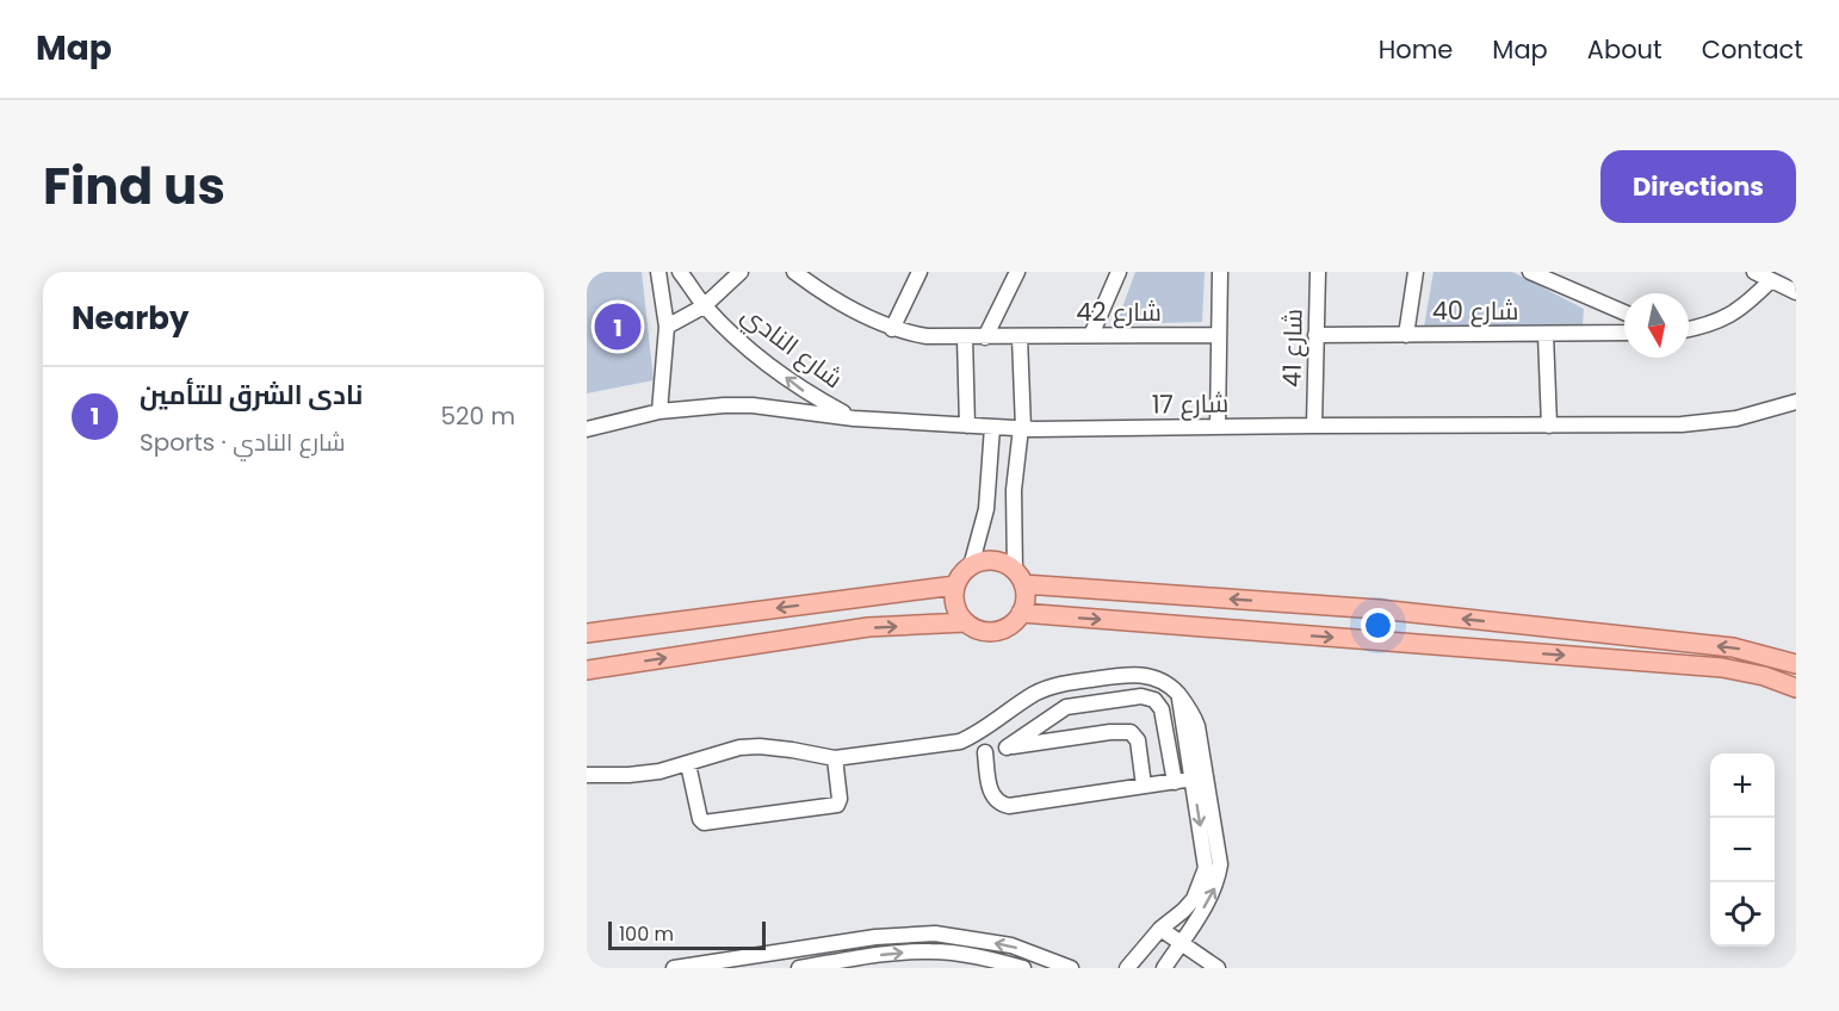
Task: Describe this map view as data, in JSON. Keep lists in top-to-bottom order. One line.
{"streets":{"street":["شارع 40","شارع 42","شارع النادي","شارع 41","شارع 17"]},"crossings":[["شارع 40","شارع 41"],["شارع النادي","شارع 17"],["شارع 41","شارع 17"]],"one_way":["شارع النادي"],"scale_bar":"100 m","north":"bottom","page":{"header":"Map","nav":["Home","Map","About","Contact"],"title":"Find us","buttons":"Directions","heading":"Nearby","pins":"1","list":[{"mark":"1","name":"نادى الشرق للتأمين","note":"Sports · شارع النادي","value":"520 m"}],"map_buttons":["+","−"],"scale":"100 m"}}
